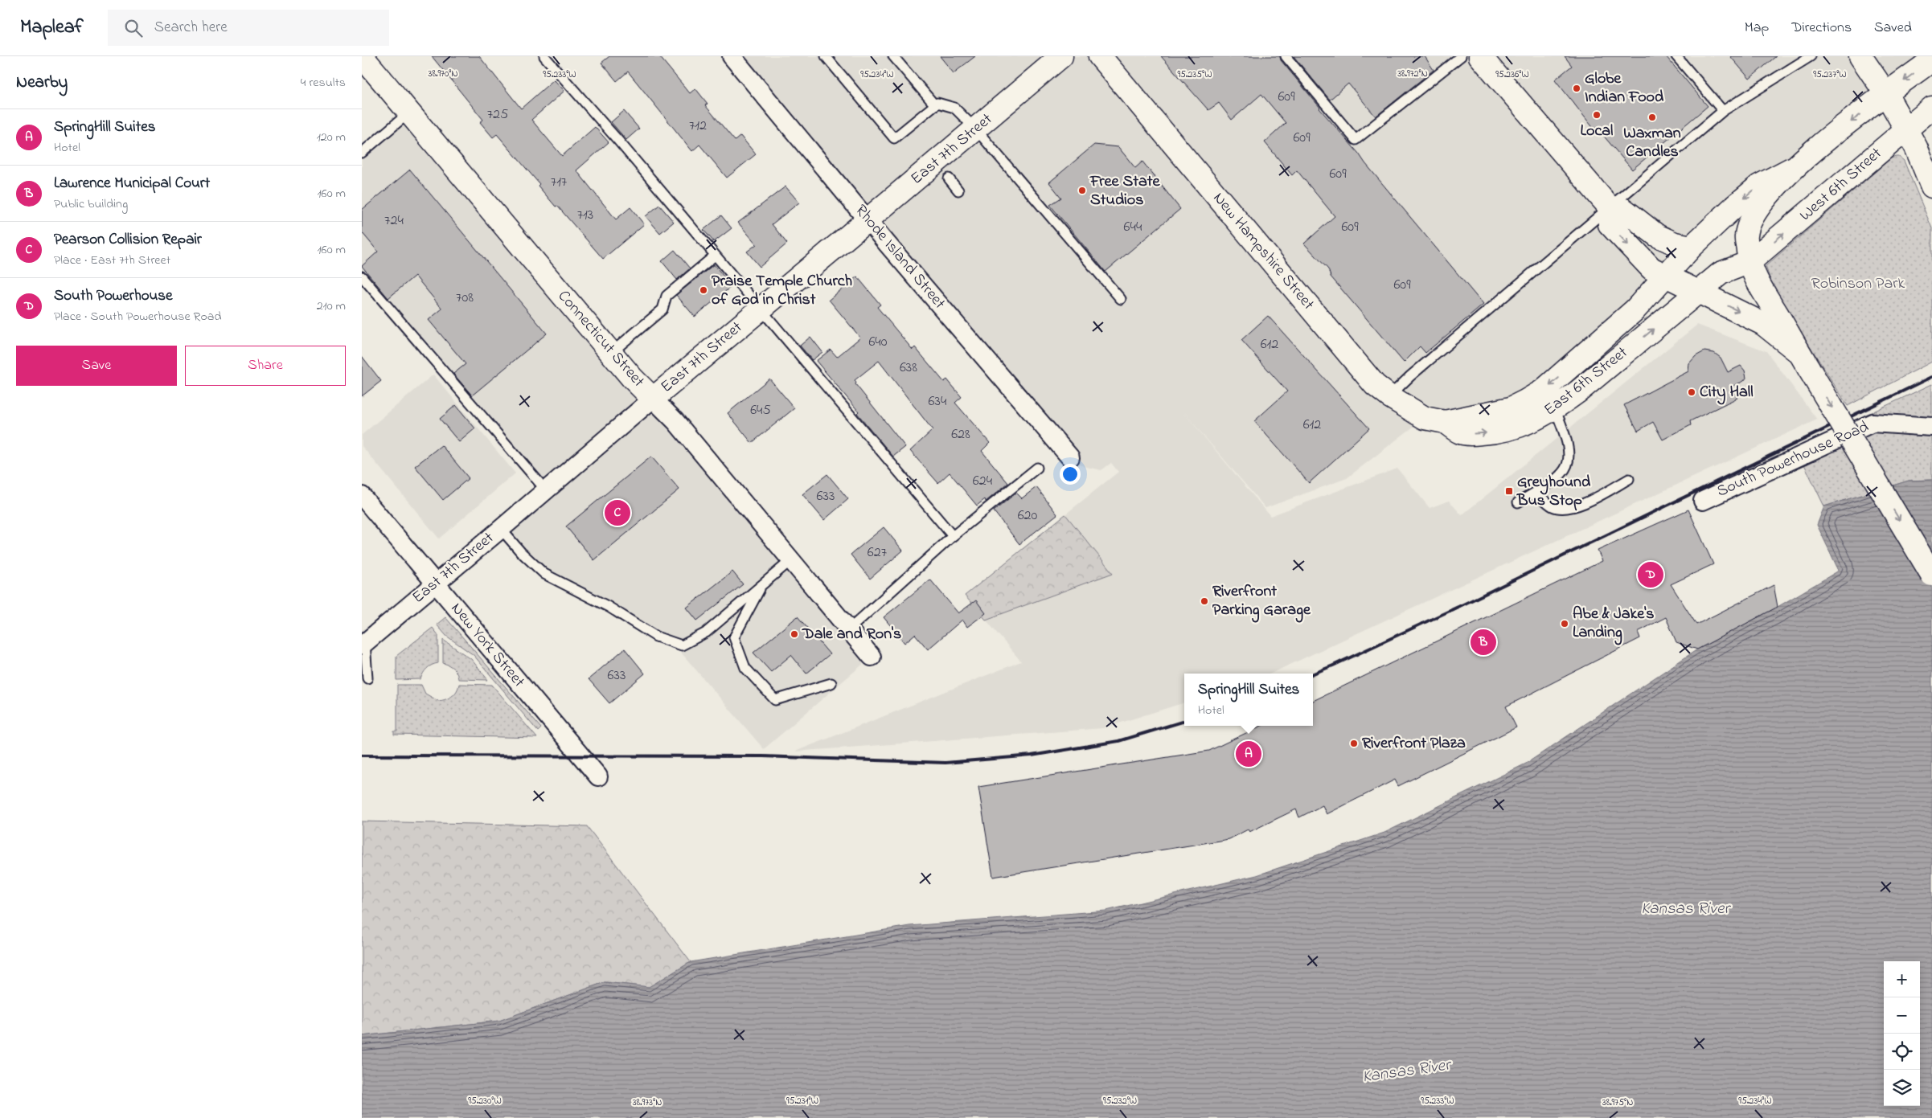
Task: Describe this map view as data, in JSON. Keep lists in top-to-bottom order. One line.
{"streets":{"main road":["East 7th Street","West 6th Street","New Hampshire Street","Connecticut Street","East 6th Street"],"street":["Rhode Island Street","South Powerhouse Road","New York Street"]},"crossings":[["East 7th Street","Rhode Island Street"],["East 7th Street","Connecticut Street"],["East 7th Street","New York Street"],["West 6th Street","East 6th Street"],["New Hampshire Street","East 6th Street"]],"water":["Kansas River"],"parks":["Robinson Park"],"places":{"other":["Globe Indian Food","Local","Waxman Candles","Free State Studios","Praise Temple Church of God in Christ","City Hall","Riverfront Parking Garage","Abe & Jake's Landing","Dale and Ron's","Riverfront Plaza"],"transit":["Greyhound Bus Stop"]},"house_numbers":["609","725","712","609","609","717","713","724","644","609","609","708","640","612","638","634","645","612","628","624","633","620","627","633"],"page":{"header":"Mapleaf","search":"Search here","nav":["Map","Directions","Saved"],"heading":["Nearby","4 results"],"list":[{"mark":"A","name":"SpringHill Suites","note":"Hotel","value":"120 m"},{"mark":"B","name":"Lawrence Municipal Court","note":"Public building","value":"160 m"},{"mark":"C","name":"Pearson Collision Repair","note":"Place · East 7th Street","value":"160 m"},{"mark":"D","name":"South Powerhouse","note":"Place · South Powerhouse Road","value":"210 m"}],"buttons":["Save","Share"],"pins":["C","D","B","A"],"popup":["SpringHill Suites","Hotel"],"map_buttons":["+","−"]},"coordinates":["38.970°N","38.972°N","95.234°W","95.236°W","95.233°W","95.235°W","95.237°W","95.230°W","95.231°W","95.232°W","38.973°N","38.975°N"]}
